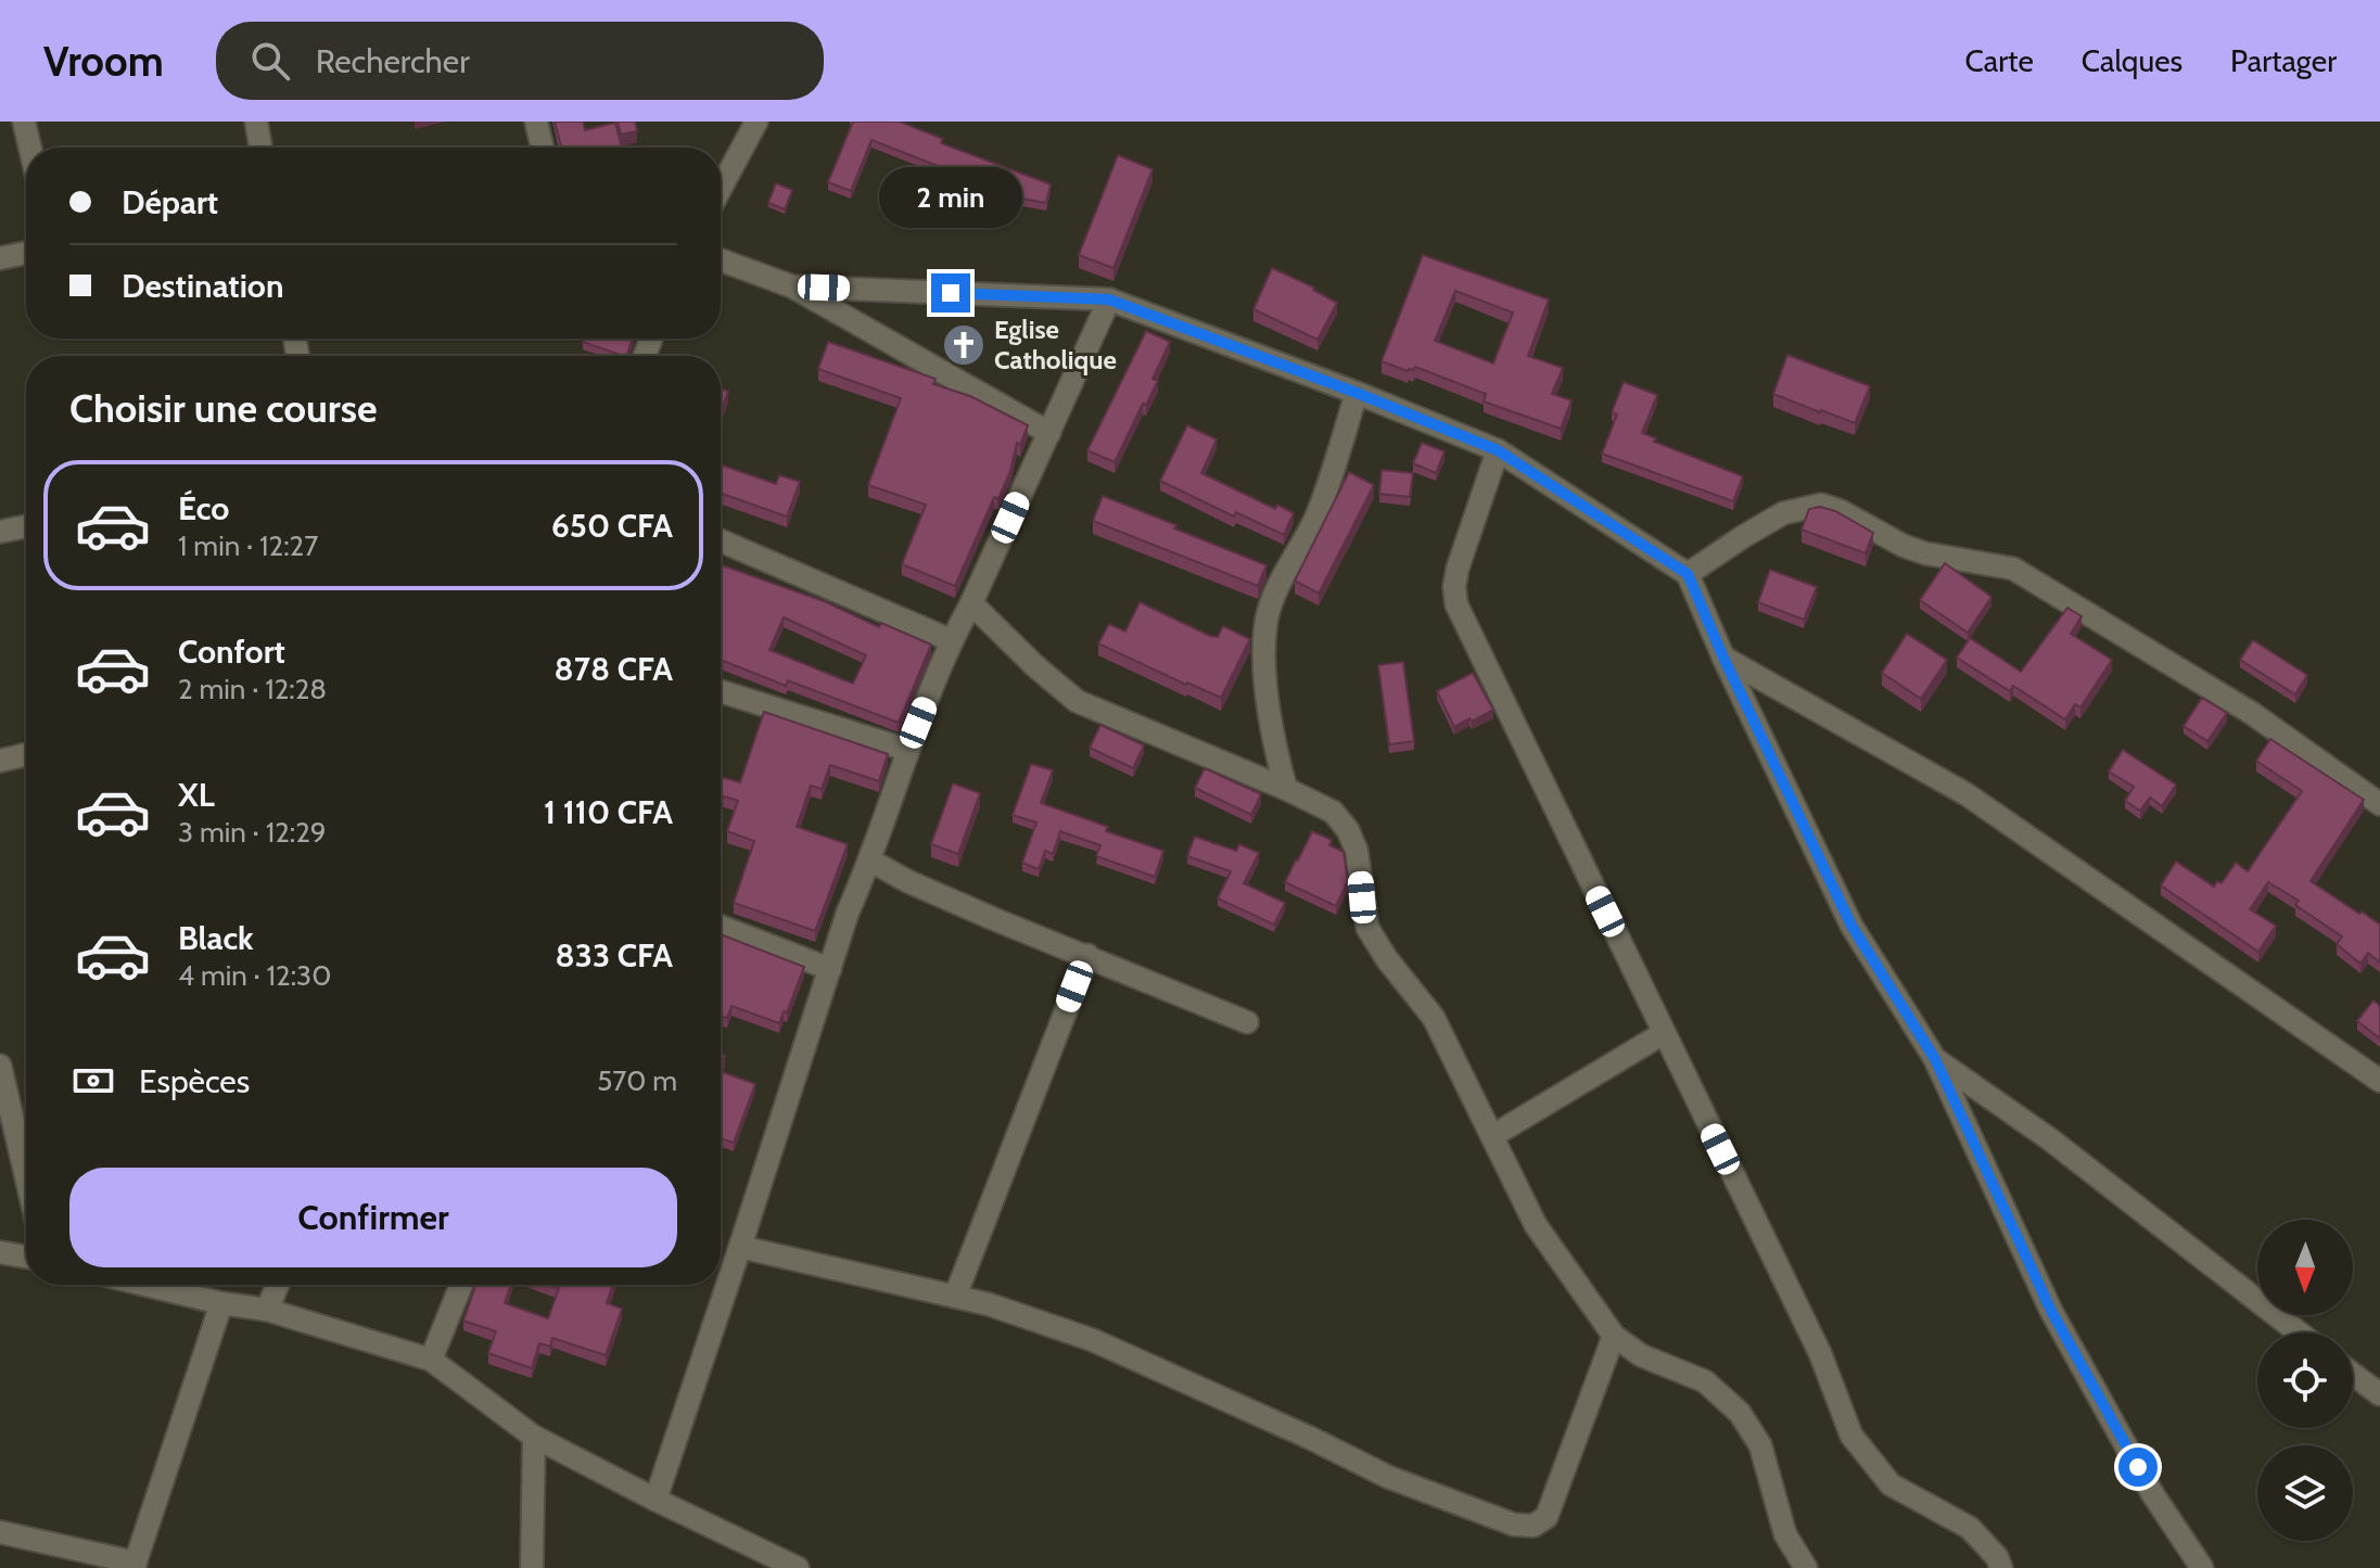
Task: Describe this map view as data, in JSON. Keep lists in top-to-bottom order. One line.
{"places":{"church":["Eglise Catholique"]},"north":"bottom","page":{"header":"Vroom","search":"Rechercher","nav":["Carte","Calques","Partager"],"banner":["Départ","Destination"],"bubble":"2 min","heading":"Choisir une course","list":[{"name":"Éco","note":"1 min · 12:27","value":"650 CFA"},{"name":"Confort","note":"2 min · 12:28","value":"878 CFA"},{"name":"XL","note":"3 min · 12:29","value":"1 110 CFA"},{"name":"Black","note":"4 min · 12:30","value":"833 CFA"}],"pay":["Espèces","570 m"],"buttons":"Confirmer"}}
